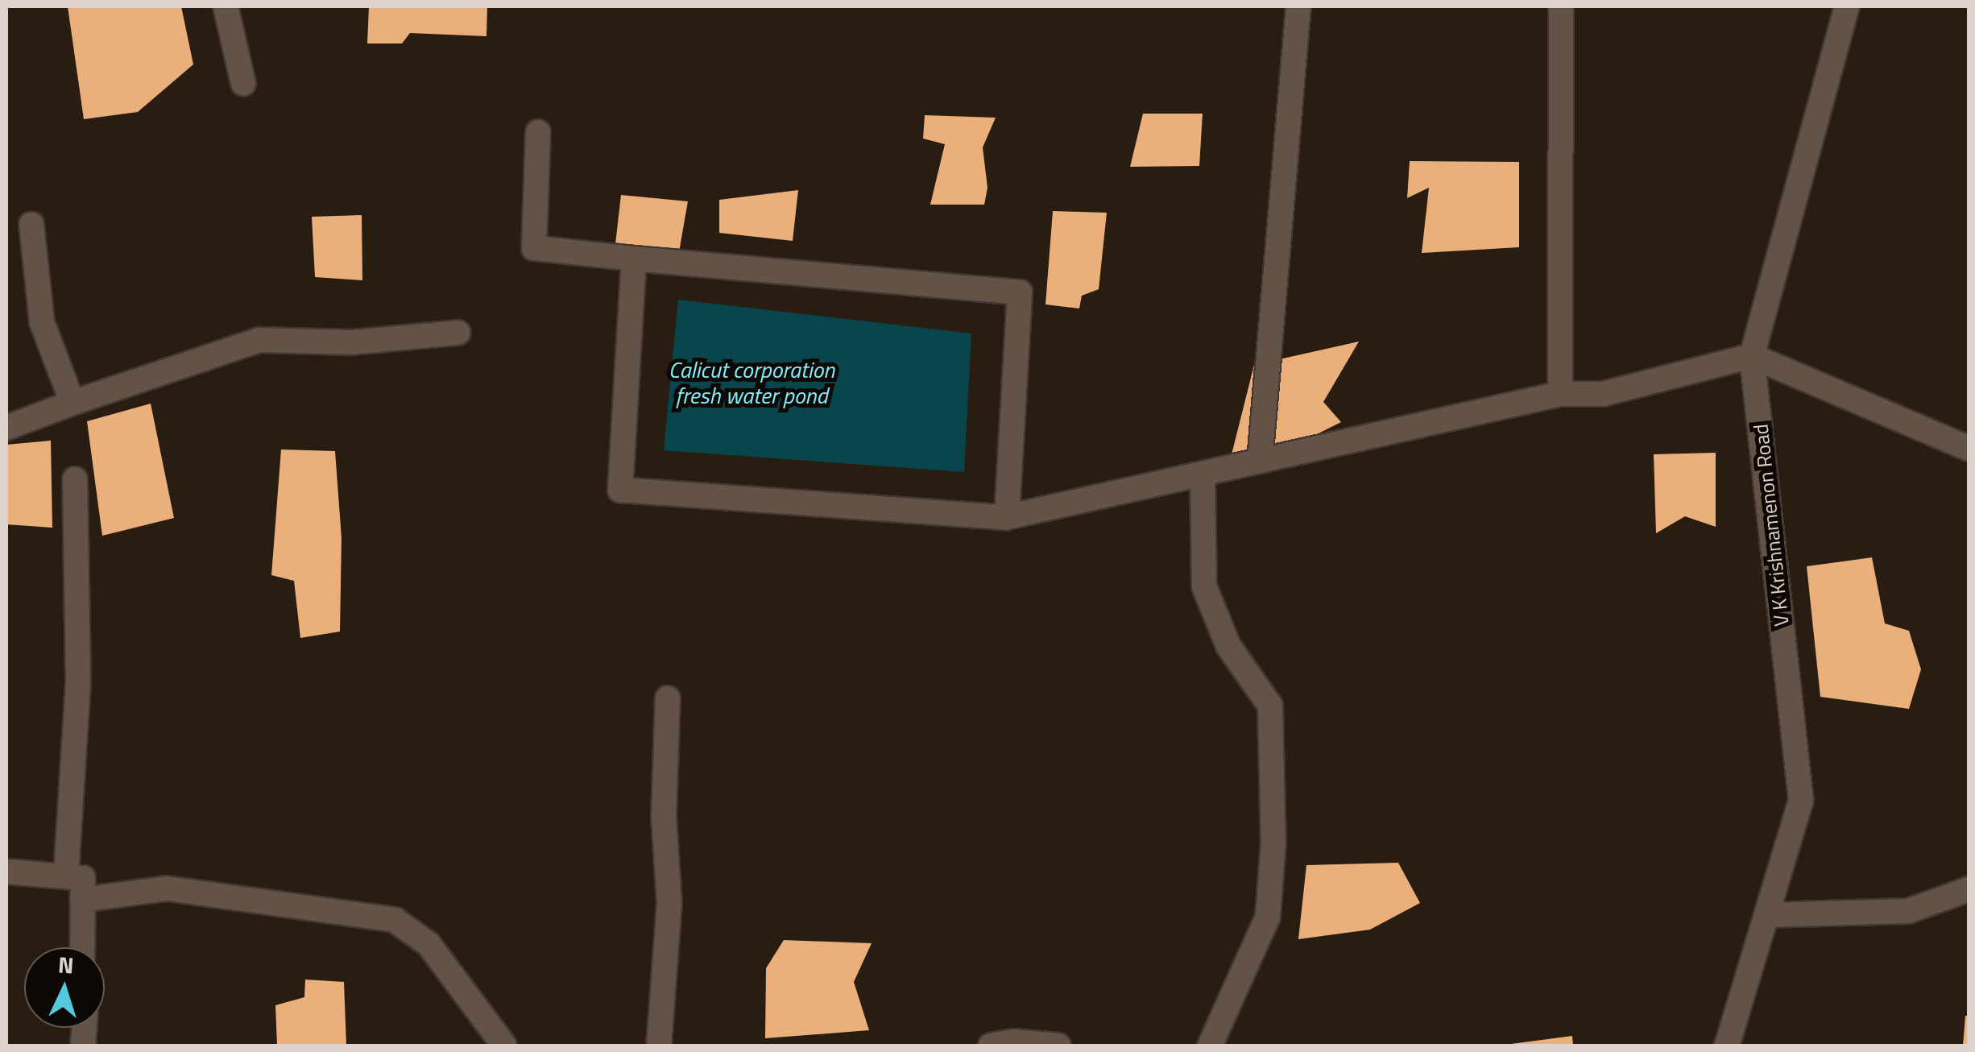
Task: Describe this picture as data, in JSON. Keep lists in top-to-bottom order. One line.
{"streets":{"street":["V K Krishnamenon Road"]},"water":["Calicut corporation fresh water pond"],"north":"top"}
